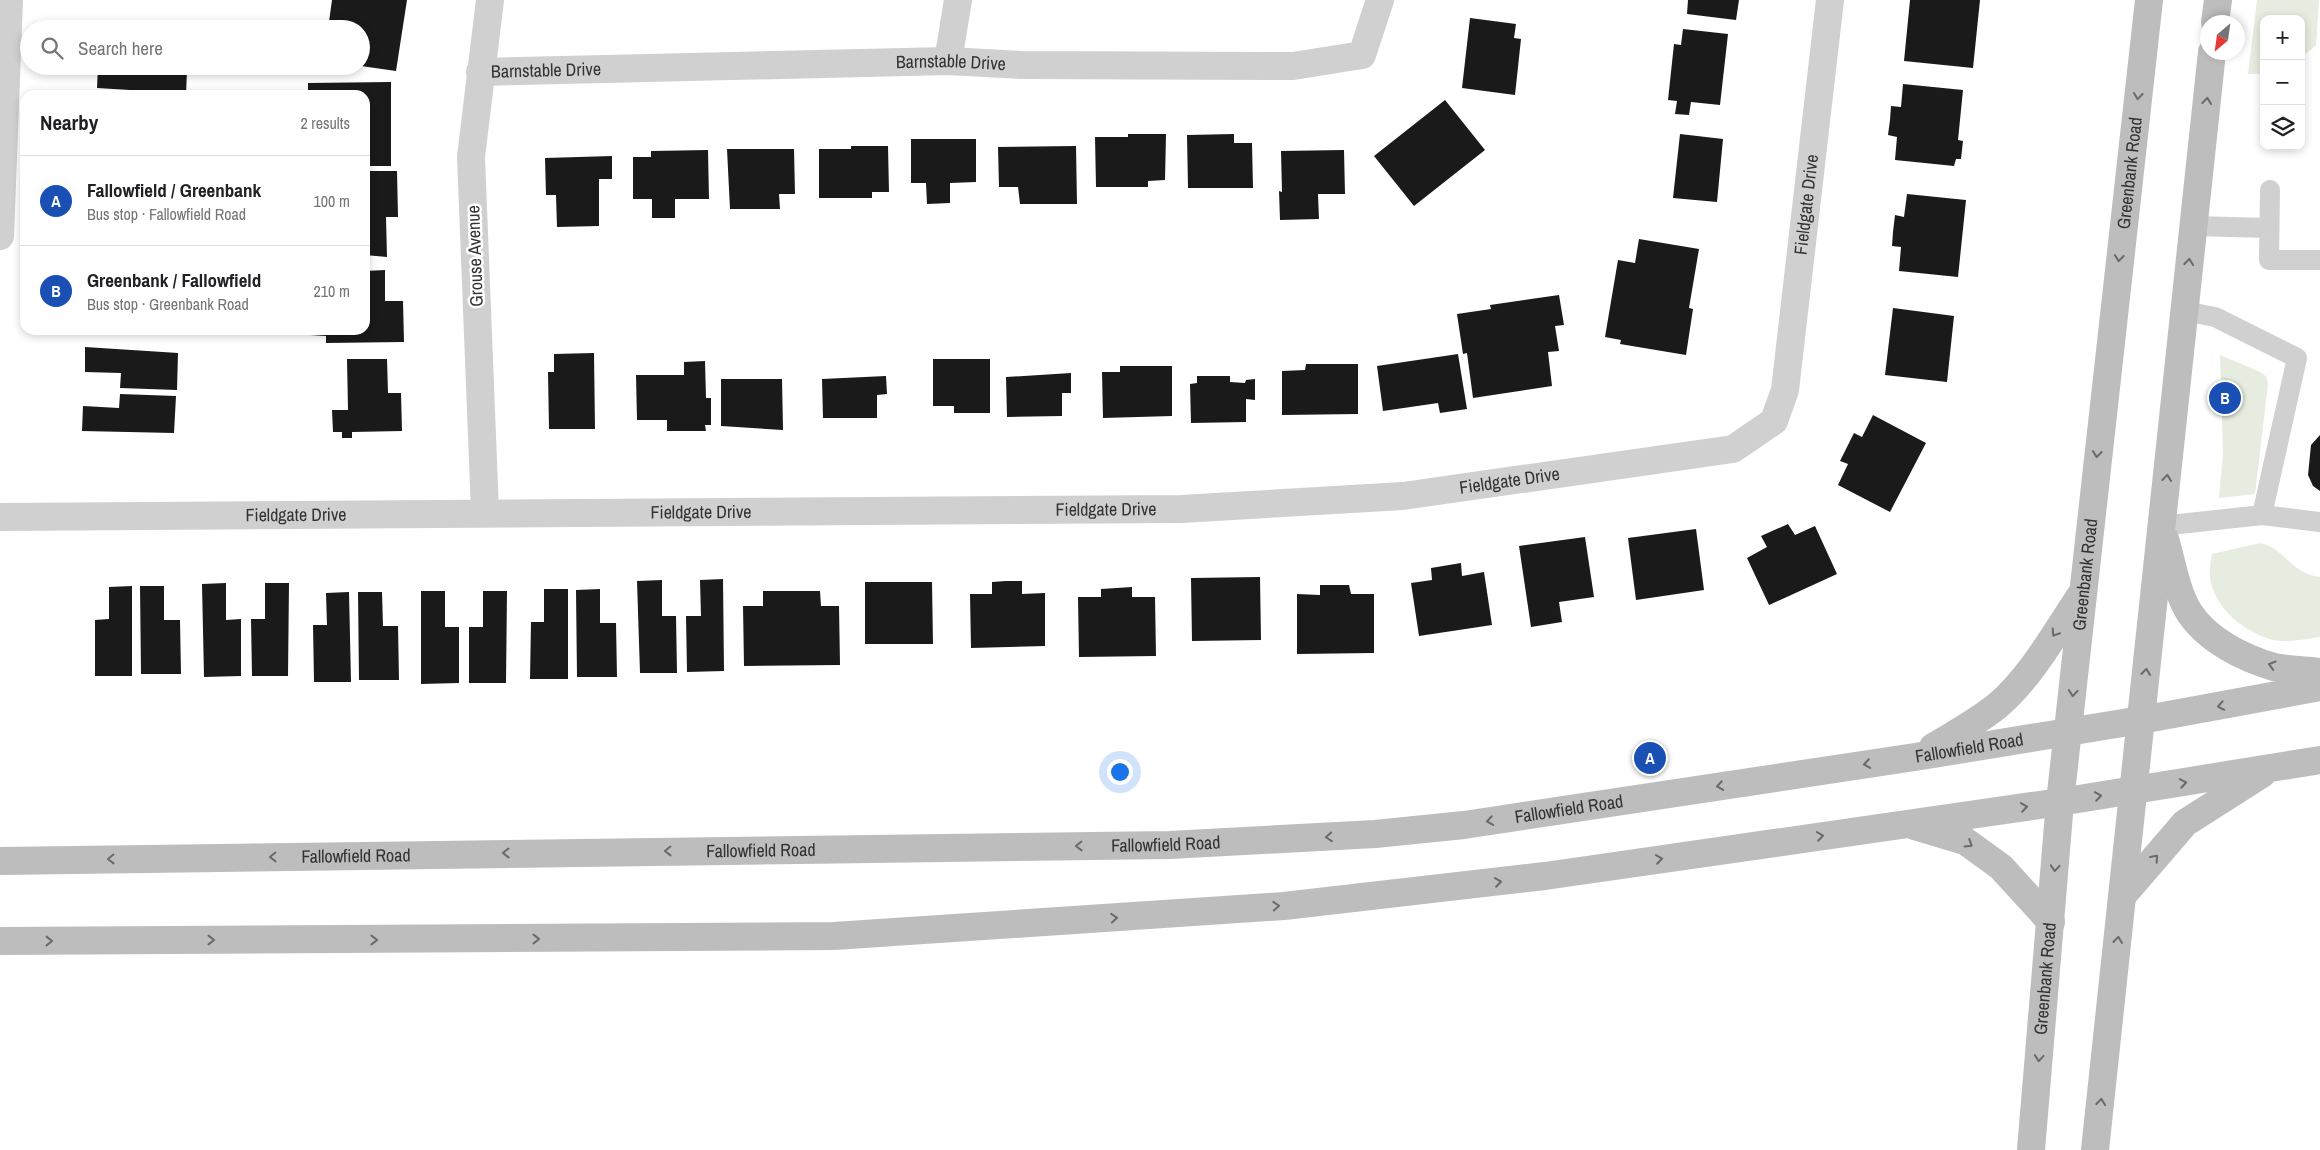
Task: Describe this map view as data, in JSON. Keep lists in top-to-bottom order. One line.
{"streets":{"main road":["Greenbank Road","Fallowfield Road"],"street":["Barnstable Drive","Fieldgate Drive","Grouse Avenue"]},"crossings":[["Barnstable Drive","Grouse Avenue"],["Greenbank Road","Fallowfield Road"],["Fieldgate Drive","Grouse Avenue"]],"north":"bottom left","page":{"map_buttons":["+","−"],"search":"Search here","heading":["Nearby","2 results"],"list":[{"mark":"A","name":"Fallowfield / Greenbank","note":"Bus stop · Fallowfield Road","value":"100 m"},{"mark":"B","name":"Greenbank / Fallowfield","note":"Bus stop · Greenbank Road","value":"210 m"}],"pins":["B","A"]}}
